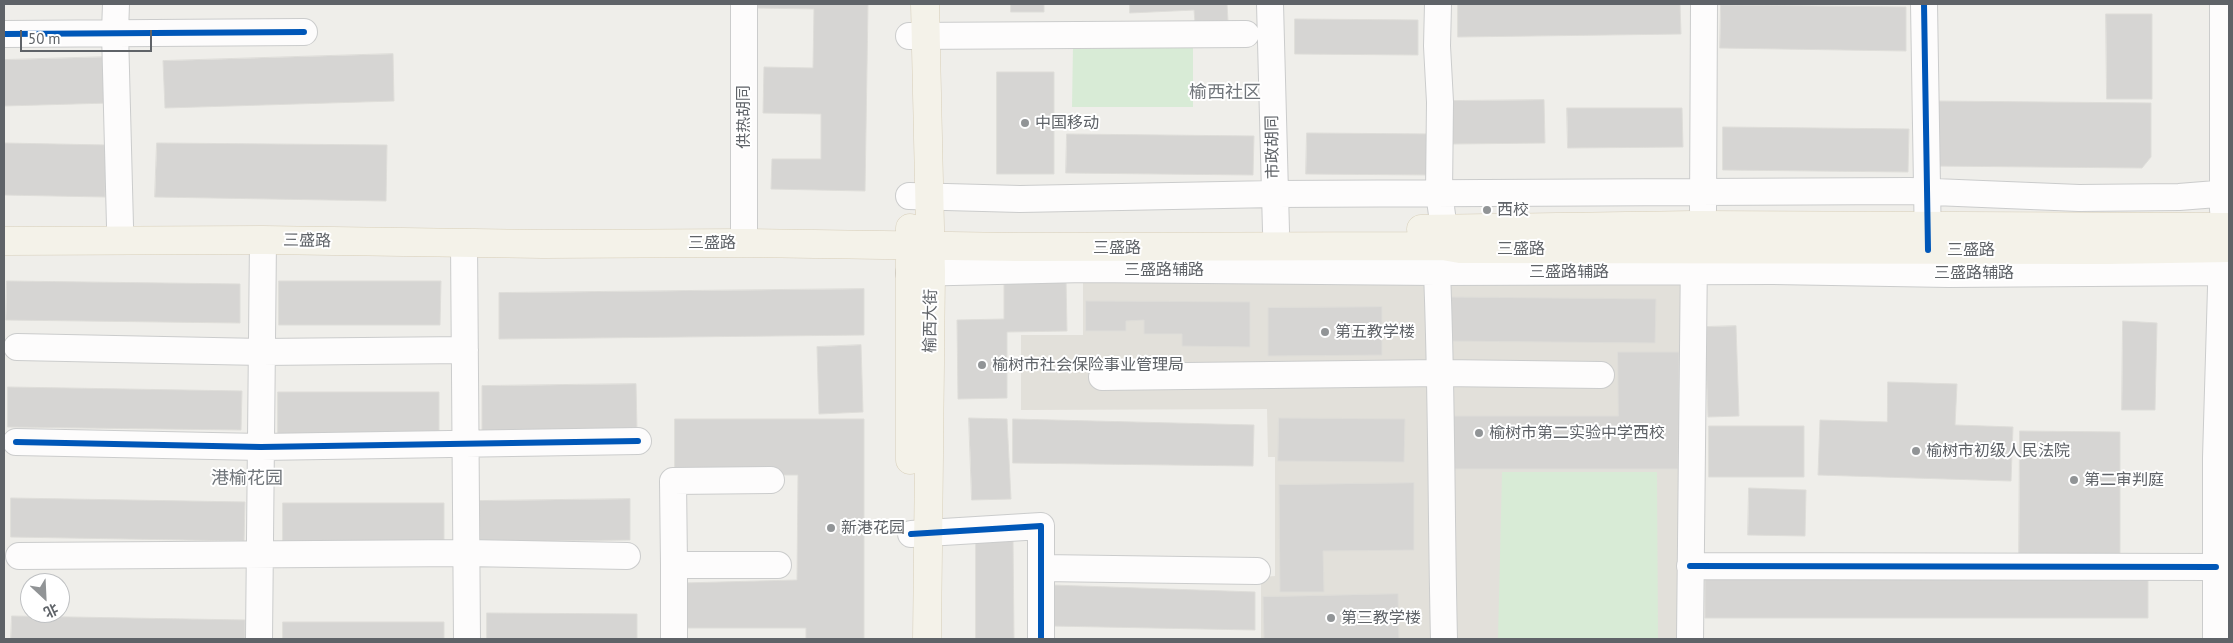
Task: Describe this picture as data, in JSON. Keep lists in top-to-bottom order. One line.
{"streets":{"main road":["三盛路","榆西大街"],"street":["供热胡同","市政胡同","三盛路辅路"]},"crossings":[["供热胡同","三盛路"],["市政胡同","三盛路"],["三盛路","三盛路辅路"],["三盛路","榆西大街"],["三盛路辅路","榆西大街"]],"districts":["榆西社区","港榆花园"],"places":["中国移动","西校","第五教学楼","榆树市社会保险事业管理局","榆树市第二实验中学西校","榆树市初级人民法院","第二审判庭","新港花园","第三教学楼"],"scale_bar":"50 m","north":"bottom right"}
